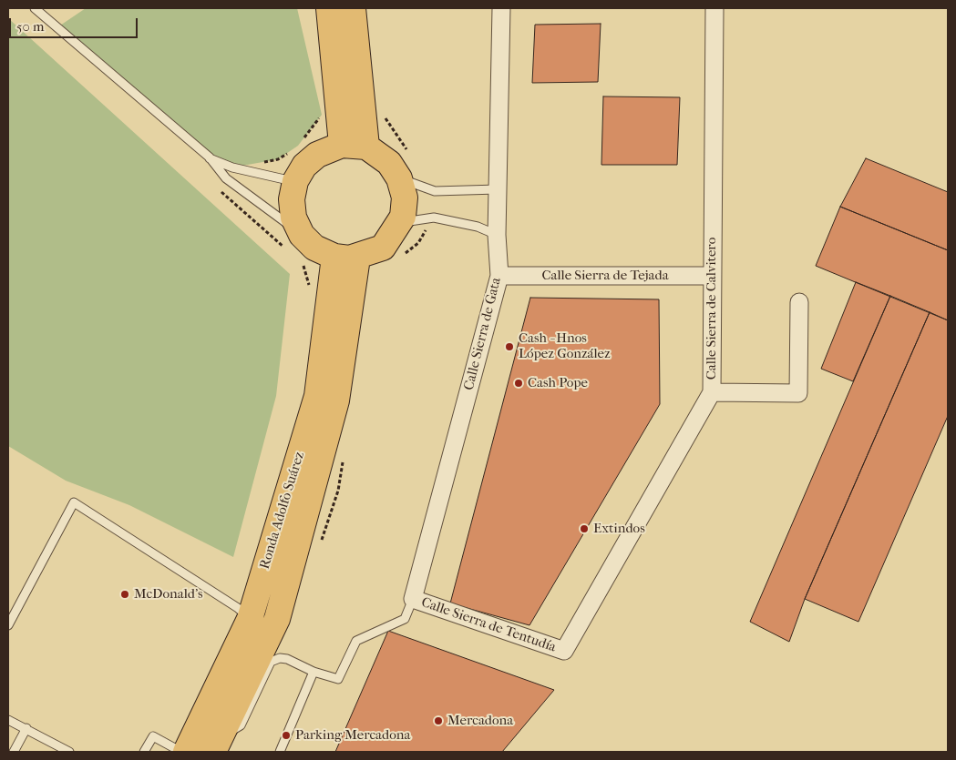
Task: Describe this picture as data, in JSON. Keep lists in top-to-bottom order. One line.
{"streets":{"main road":["Ronda Adolfo Suárez"],"street":["Calle Sierra de Tejada","Calle Sierra de Calvitero","Calle Sierra de Gata","Calle Sierra de Tentudía"]},"crossings":[["Calle Sierra de Tejada","Calle Sierra de Calvitero"],["Calle Sierra de Tejada","Calle Sierra de Gata"],["Calle Sierra de Calvitero","Calle Sierra de Tentudía"],["Calle Sierra de Gata","Calle Sierra de Tentudía"]],"places":["Cash - Hnos López González","Cash Pope","Extindos","McDonald's","Mercadona","Parking Mercadona"],"scale_bar":"50 m"}
